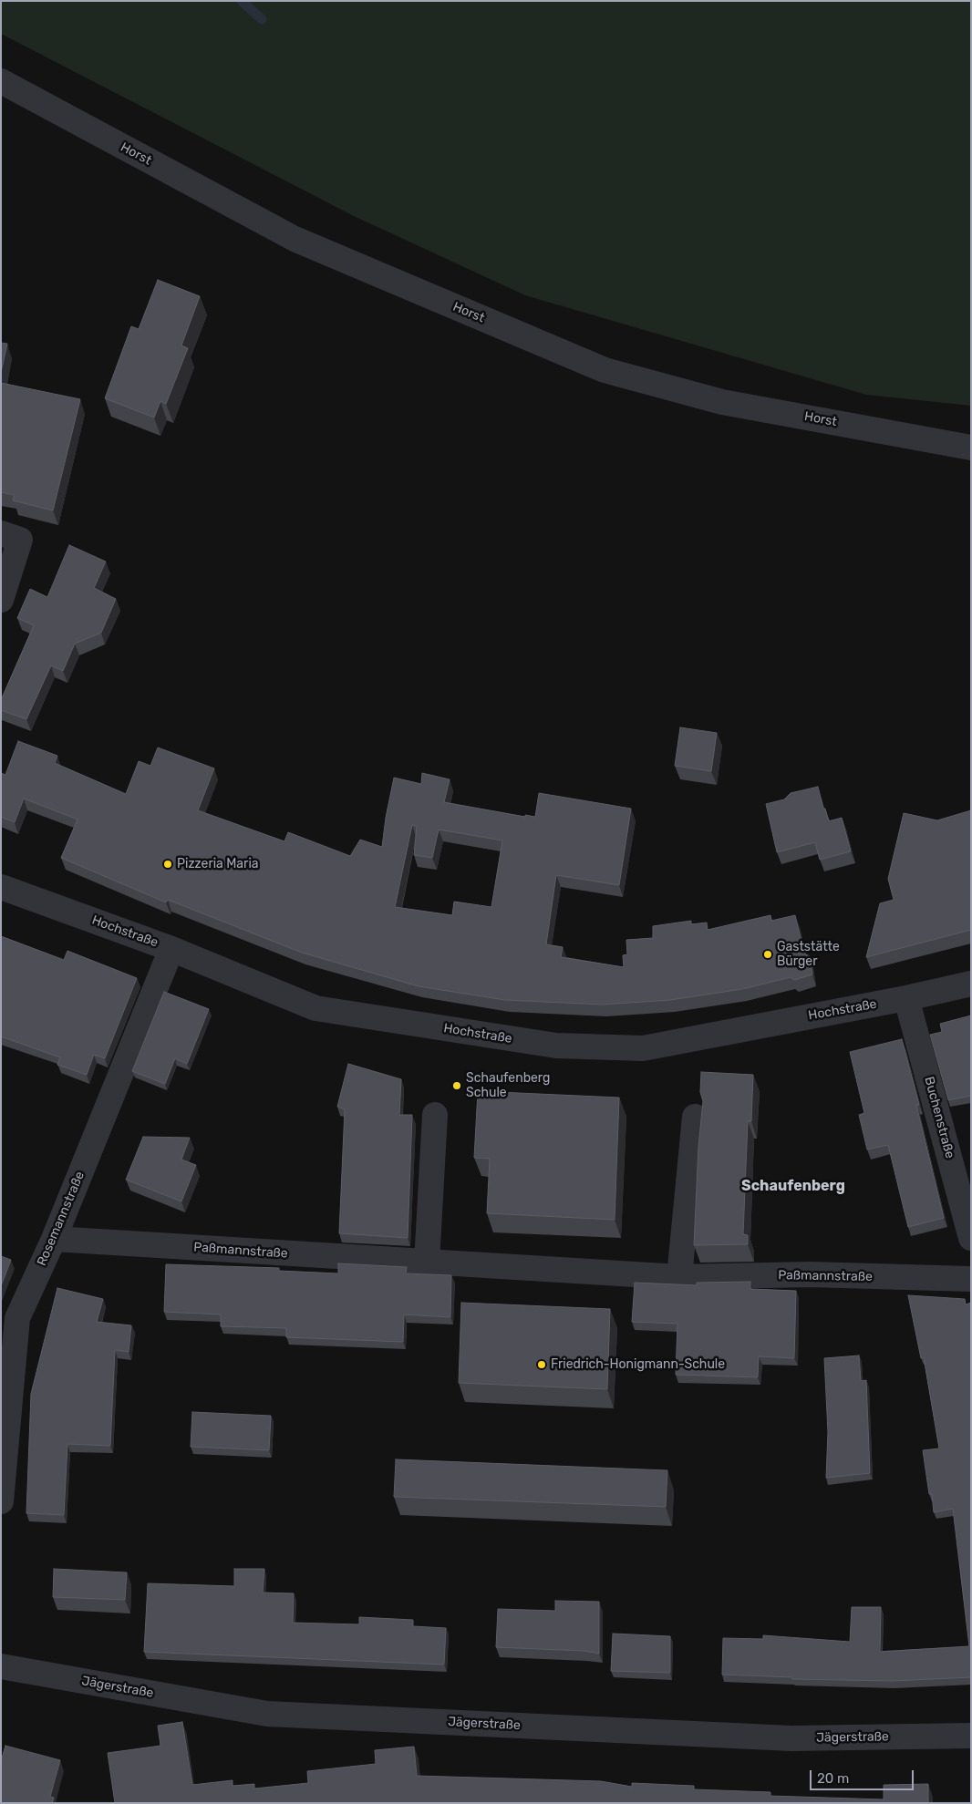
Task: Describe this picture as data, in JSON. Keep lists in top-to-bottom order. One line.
{"streets":{"street":["Horst","Hochstraße","Buchenstraße","Rosemannstraße","Paßmannstraße","Jägerstraße"]},"crossings":[["Hochstraße","Buchenstraße"],["Hochstraße","Rosemannstraße"],["Rosemannstraße","Paßmannstraße"]],"districts":["Schaufenberg"],"places":["Pizzeria Maria","Gaststätte Bürger","Schaufenberg Schule","Friedrich-Honigmann-Schule"],"scale_bar":"20 m"}
